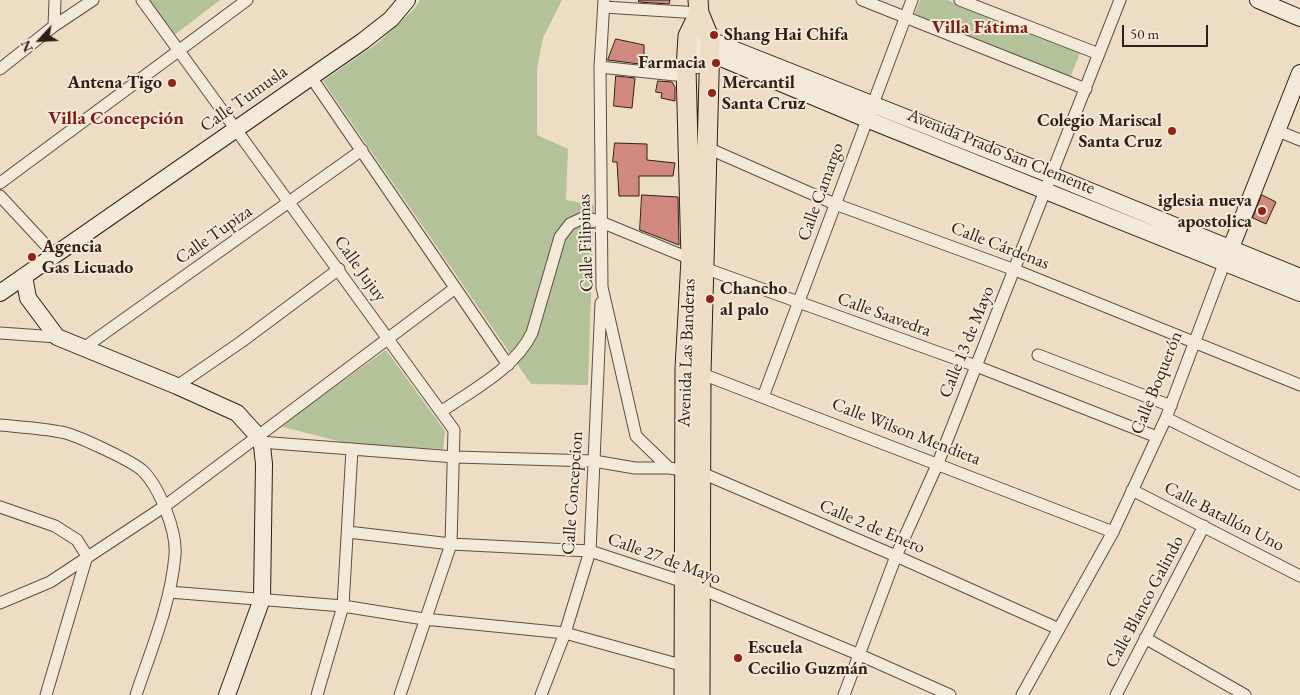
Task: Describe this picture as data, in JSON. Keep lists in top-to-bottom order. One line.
{"streets":{"main road":["Avenida Las Banderas"],"street":["Calle Tumusla","Avenida Prado San Clemente","Calle Camargo","Calle Tupiza","Calle Filipinas","Calle Cárdenas","Calle Jujuy","Calle Saavedra","Calle 13 de Mayo","Calle Boquerón","Calle Wilson Mendieta","Calle Concepcion","Calle Batallón Uno","Calle 2 de Enero","Calle 27 de Mayo","Calle Blanco Galindo"]},"crossings":[["Calle Tumusla","Calle Jujuy"],["Avenida Prado San Clemente","Calle Camargo"],["Avenida Prado San Clemente","Calle 13 de Mayo"],["Avenida Prado San Clemente","Avenida Las Banderas"],["Avenida Prado San Clemente","Calle Boquerón"],["Calle Camargo","Calle Cárdenas"],["Calle Camargo","Calle Saavedra"],["Calle Camargo","Calle Wilson Mendieta"],["Calle Tupiza","Calle Jujuy"],["Calle Filipinas","Calle Saavedra"],["Calle Filipinas","Avenida Las Banderas"],["Calle Filipinas","Calle Concepcion"],["Calle Filipinas","Calle 2 de Enero"],["Calle Cárdenas","Calle 13 de Mayo"],["Calle Cárdenas","Avenida Las Banderas"],["Calle Cárdenas","Calle Boquerón"],["Calle Jujuy","Calle Saavedra"],["Calle Saavedra","Calle 13 de Mayo"],["Calle Saavedra","Avenida Las Banderas"],["Calle Saavedra","Calle Boquerón"],["Calle 13 de Mayo","Calle Wilson Mendieta"],["Calle 13 de Mayo","Calle 2 de Enero"],["Calle 13 de Mayo","Calle 27 de Mayo"],["Avenida Las Banderas","Calle Wilson Mendieta"],["Avenida Las Banderas","Calle 2 de Enero"],["Avenida Las Banderas","Calle 27 de Mayo"],["Calle Boquerón","Calle Wilson Mendieta"],["Calle Boquerón","Calle Batallón Uno"],["Calle Boquerón","Calle 2 de Enero"],["Calle Concepcion","Calle 27 de Mayo"],["Calle Batallón Uno","Calle Blanco Galindo"]],"districts":["Villa Fátima","Villa Concepción"],"places":["Shang Hai Chifa","Farmacia","Antena Tigo","Mercantil Santa Cruz","Colegio Mariscal Santa Cruz","iglesia nueva apostolica","Agencia Gas Licuado","Chancho al palo","Escuela Cecilio Guzmán"],"scale_bar":"50 m","north":"bottom left"}
